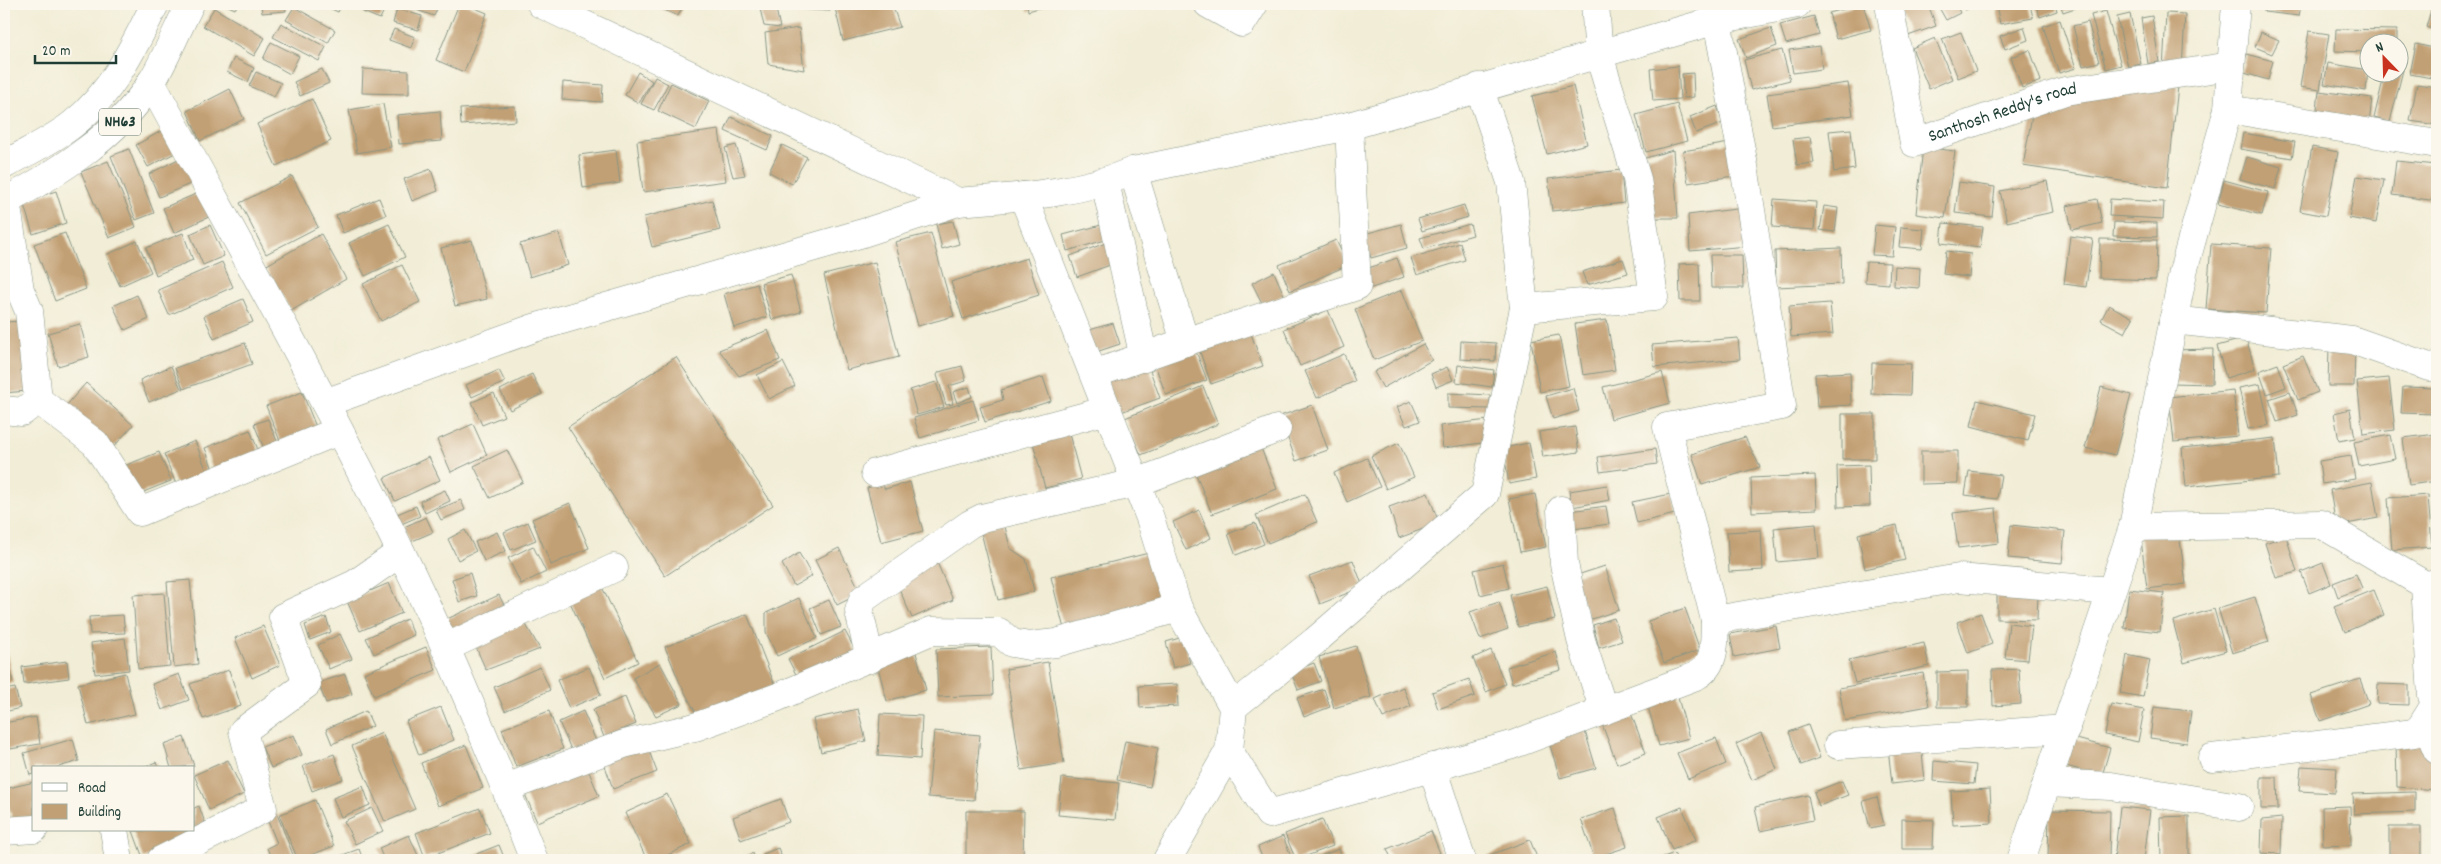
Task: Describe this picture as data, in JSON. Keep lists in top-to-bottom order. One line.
{"streets":{"main road":["Santhosh Reddy's road","NH63"]},"legend":["Road","Building"],"scale_bar":"20 m","north":"top left"}
